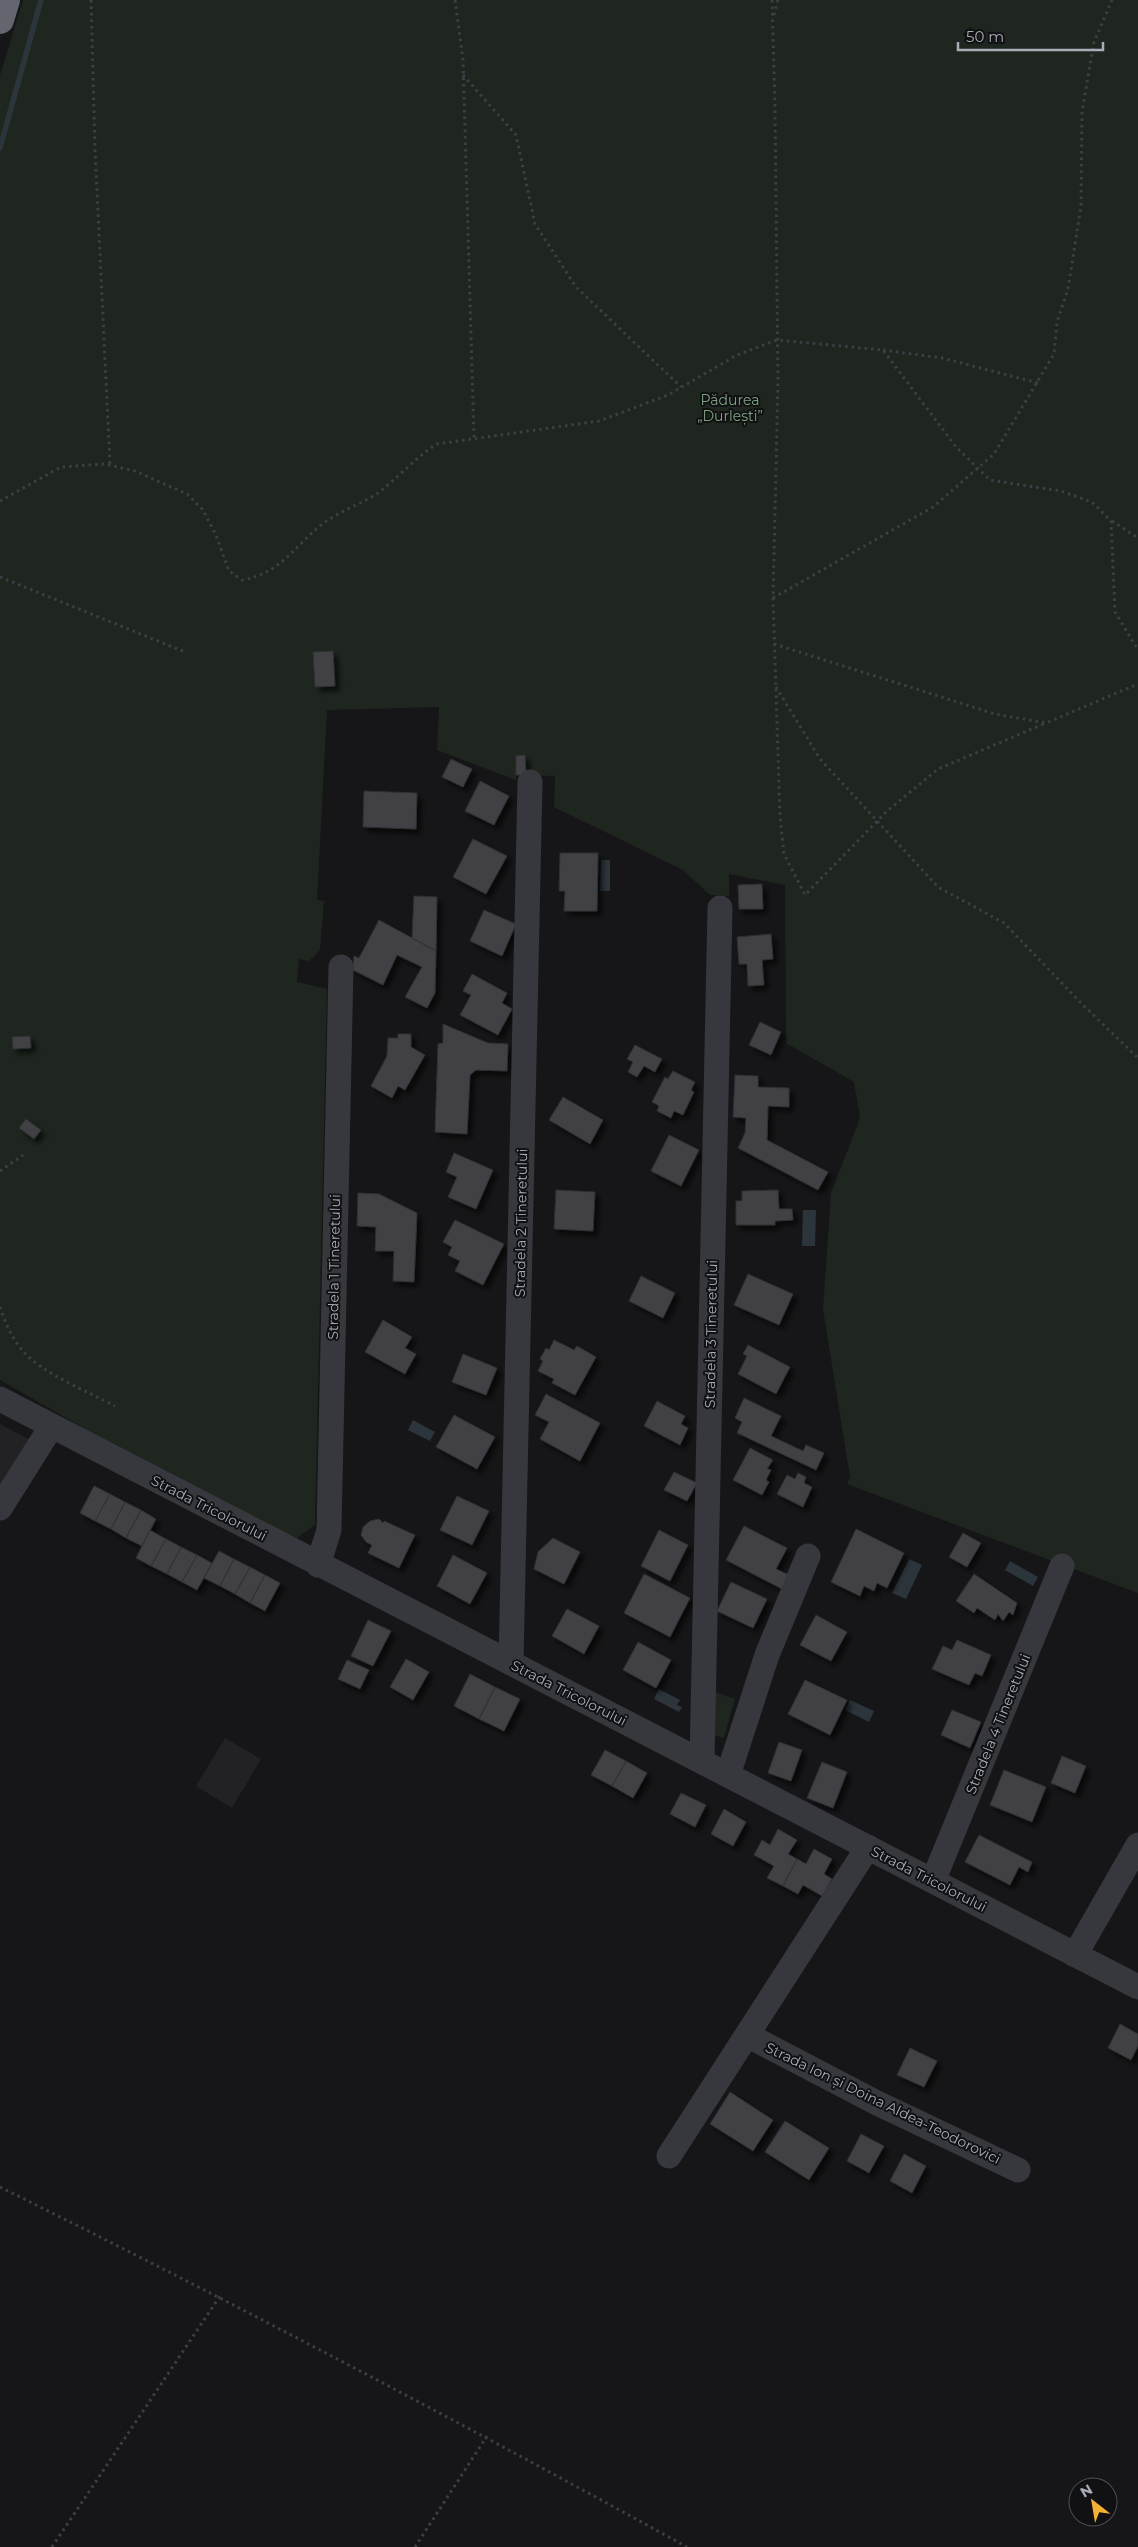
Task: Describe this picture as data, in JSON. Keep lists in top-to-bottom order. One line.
{"streets":{"street":["Stradela 2 Tineretului","Stradela 1 Tineretului","Stradela 3 Tineretului","Strada Tricolorului","Stradela 4 Tineretului","Strada Ion și Doina Aldea-Teodorovici"]},"crossings":[["Stradela 2 Tineretului","Strada Tricolorului"],["Stradela 1 Tineretului","Strada Tricolorului"],["Stradela 3 Tineretului","Strada Tricolorului"],["Strada Tricolorului","Stradela 4 Tineretului"]],"parks":["Pădurea „Durlești”"],"scale_bar":"50 m","north":"top left"}
